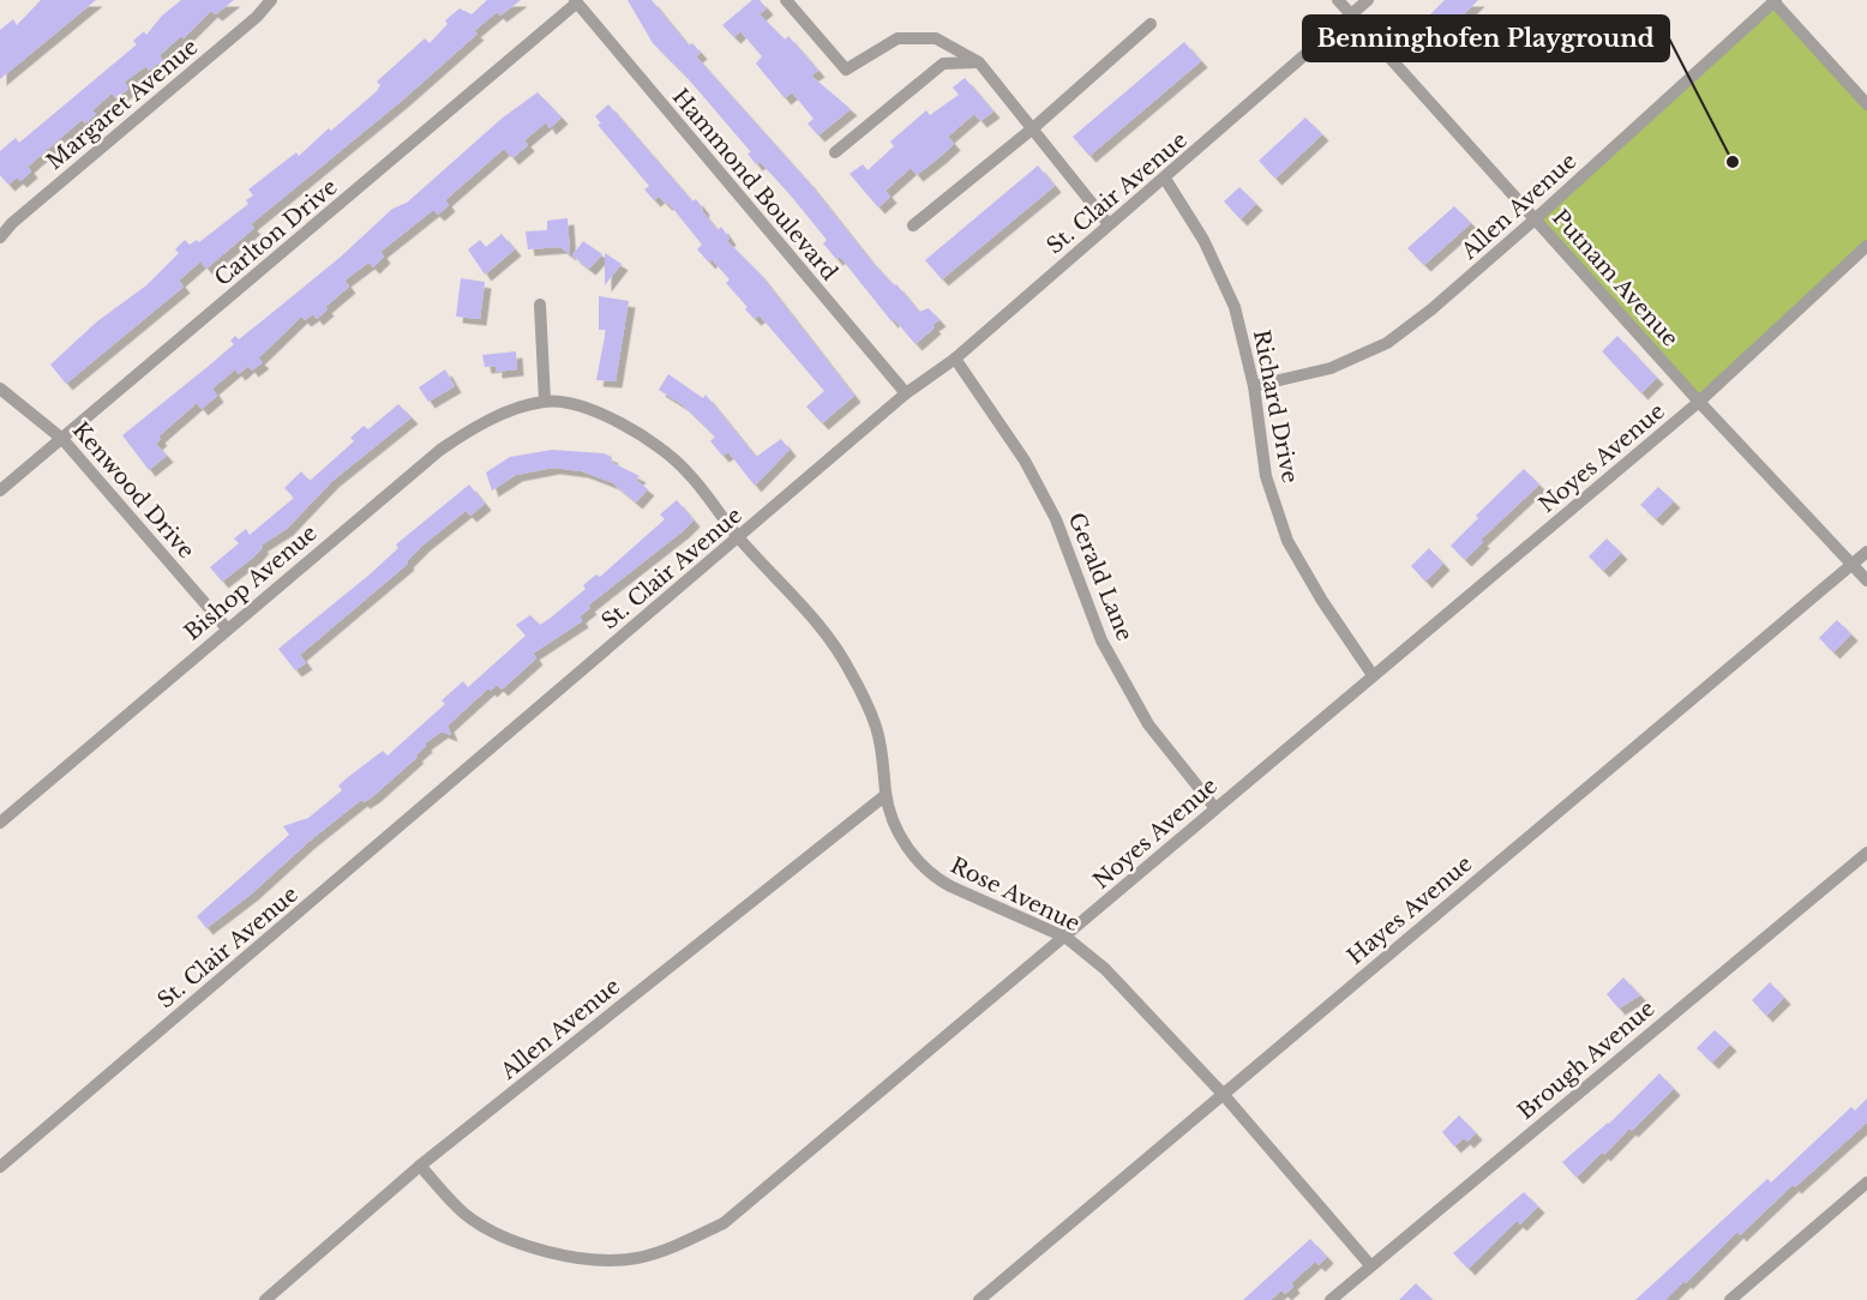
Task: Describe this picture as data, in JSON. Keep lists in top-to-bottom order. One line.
{"streets":{"street":["Margaret Avenue","Hammond Boulevard","St. Clair Avenue","Allen Avenue","Carlton Drive","Putnam Avenue","Richard Drive","Noyes Avenue","Kenwood Drive","Gerald Lane","Bishop Avenue","Rose Avenue","Hayes Avenue","Brough Avenue"]},"crossings":[["Hammond Boulevard","St. Clair Avenue"],["Hammond Boulevard","Carlton Drive"],["St. Clair Avenue","Putnam Avenue"],["St. Clair Avenue","Richard Drive"],["St. Clair Avenue","Gerald Lane"],["St. Clair Avenue","Rose Avenue"],["Allen Avenue","Putnam Avenue"],["Allen Avenue","Richard Drive"],["Allen Avenue","Noyes Avenue"],["Allen Avenue","Rose Avenue"],["Carlton Drive","Kenwood Drive"],["Putnam Avenue","Noyes Avenue"],["Putnam Avenue","Hayes Avenue"],["Richard Drive","Noyes Avenue"],["Noyes Avenue","Gerald Lane"],["Noyes Avenue","Rose Avenue"],["Kenwood Drive","Bishop Avenue"],["Bishop Avenue","Rose Avenue"],["Rose Avenue","Hayes Avenue"],["Rose Avenue","Brough Avenue"]],"places":["Benninghofen Playground"]}
